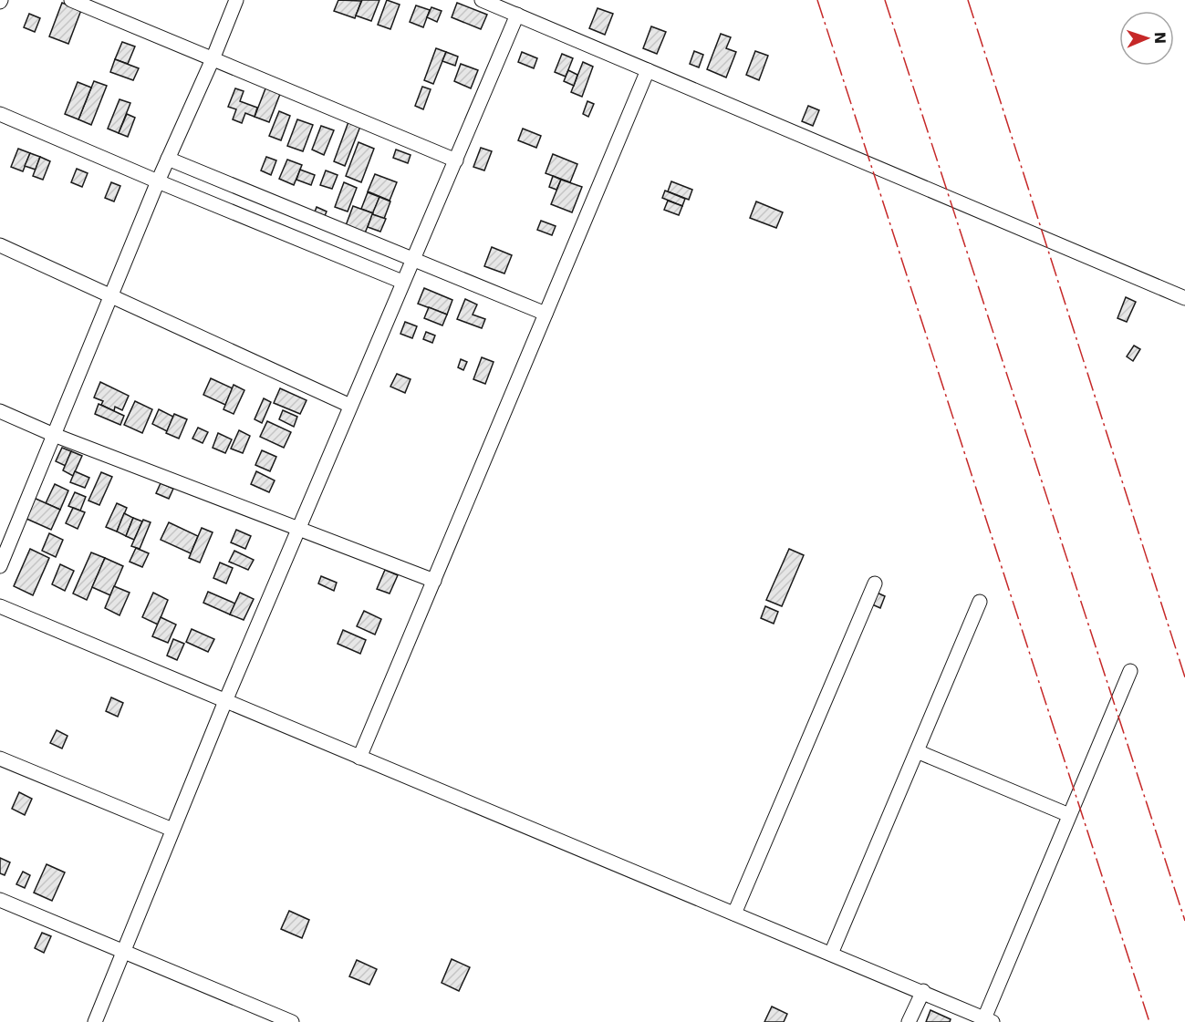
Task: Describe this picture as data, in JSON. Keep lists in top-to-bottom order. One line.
{"north":"right"}
